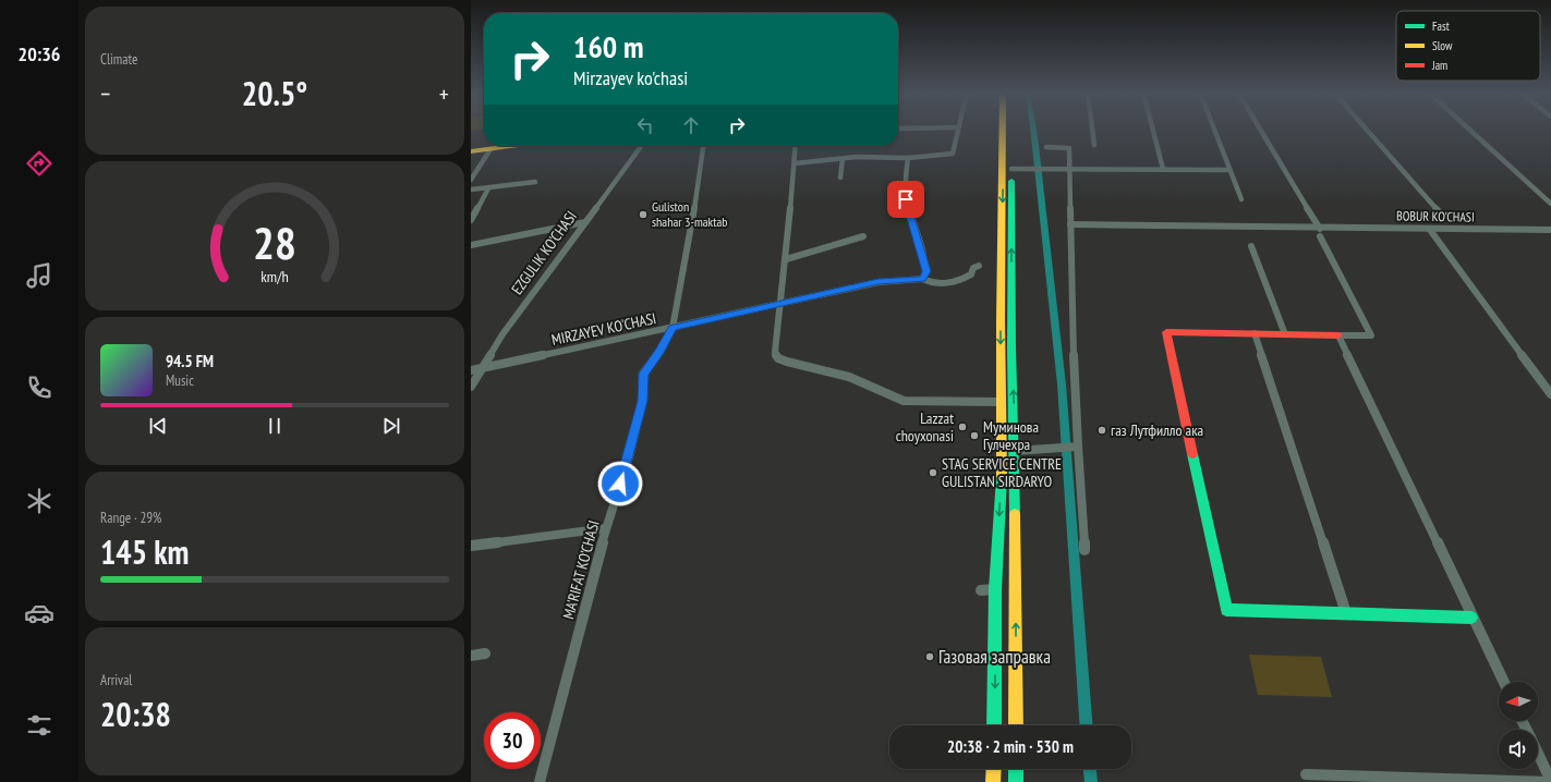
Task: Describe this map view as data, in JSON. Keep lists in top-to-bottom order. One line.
{"streets":{"street":["BOBUR KO'CHASI","EZGULIK KO'CHASI","MIRZAYEV KO'CHASI","MA'RIFAT KO'CHASI"]},"crossings":[["EZGULIK KO'CHASI","MIRZAYEV KO'CHASI"],["MIRZAYEV KO'CHASI","MA'RIFAT KO'CHASI"]],"places":["Guliston shahar 3-maktab","Lazzat choyxonasi","газ Лутфилло ака","Муминова Гулчехра","STAG SERVICE CENTRE GULISTAN SIRDARYO","Газовая заправка"],"legend":["Fast","Slow","Jam"],"north":"left","page":{"tabs":"20:36","tile":["Climate",["Range · 29%","145 km"],["Arrival","20:38"]],"turn":["160 m","Mirzayev ko'chasi"],"heat":["−","20.5°","+"],"song":["94.5 FM","Music"],"limit":"30","trip":"20:38 · 2 min · 530 m","gauge":["28","km/h"]}}
